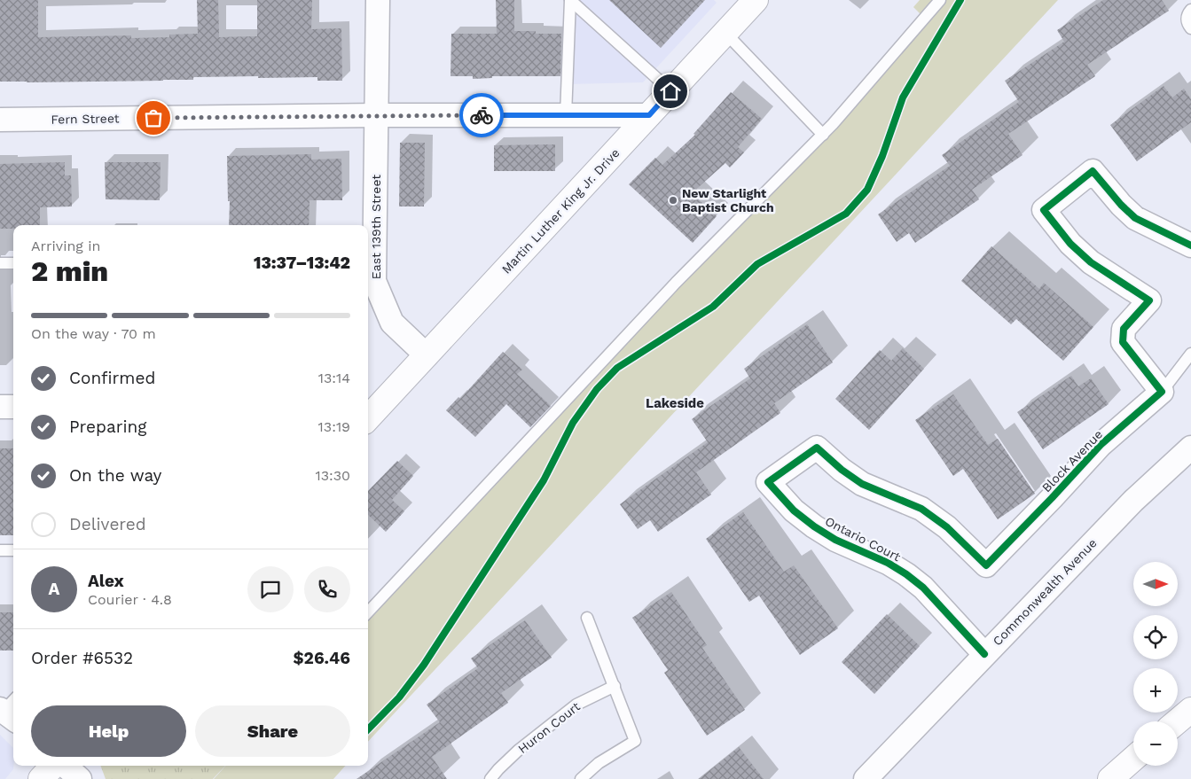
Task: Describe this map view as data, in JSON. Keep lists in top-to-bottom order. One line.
{"streets":{"main road":["Martin Luther King Jr. Drive"],"street":["Fern Street","East 139th Street","Block Avenue","Ontario Court","Commonwealth Avenue"],"lane":["Huron Court"]},"crossings":[["Fern Street","Martin Luther King Jr. Drive"],["Fern Street","East 139th Street"],["Martin Luther King Jr. Drive","East 139th Street"],["Block Avenue","Ontario Court"],["Ontario Court","Commonwealth Avenue"]],"districts":["Lakeside"],"places":["New Starlight Baptist Church"],"north":"right","page":{"heading":["2 min","Arriving in","13:37–13:42"],"panel":["Alex","Courier · 4.8","Order #6532","$26.46"],"bar":"On the way · 70 m","list":[["Confirmed","13:14"],["Preparing","13:19"],["On the way","13:30"],"Delivered"],"map_buttons":["+","−"],"round":"A","buttons":["Help","Share"]}}
